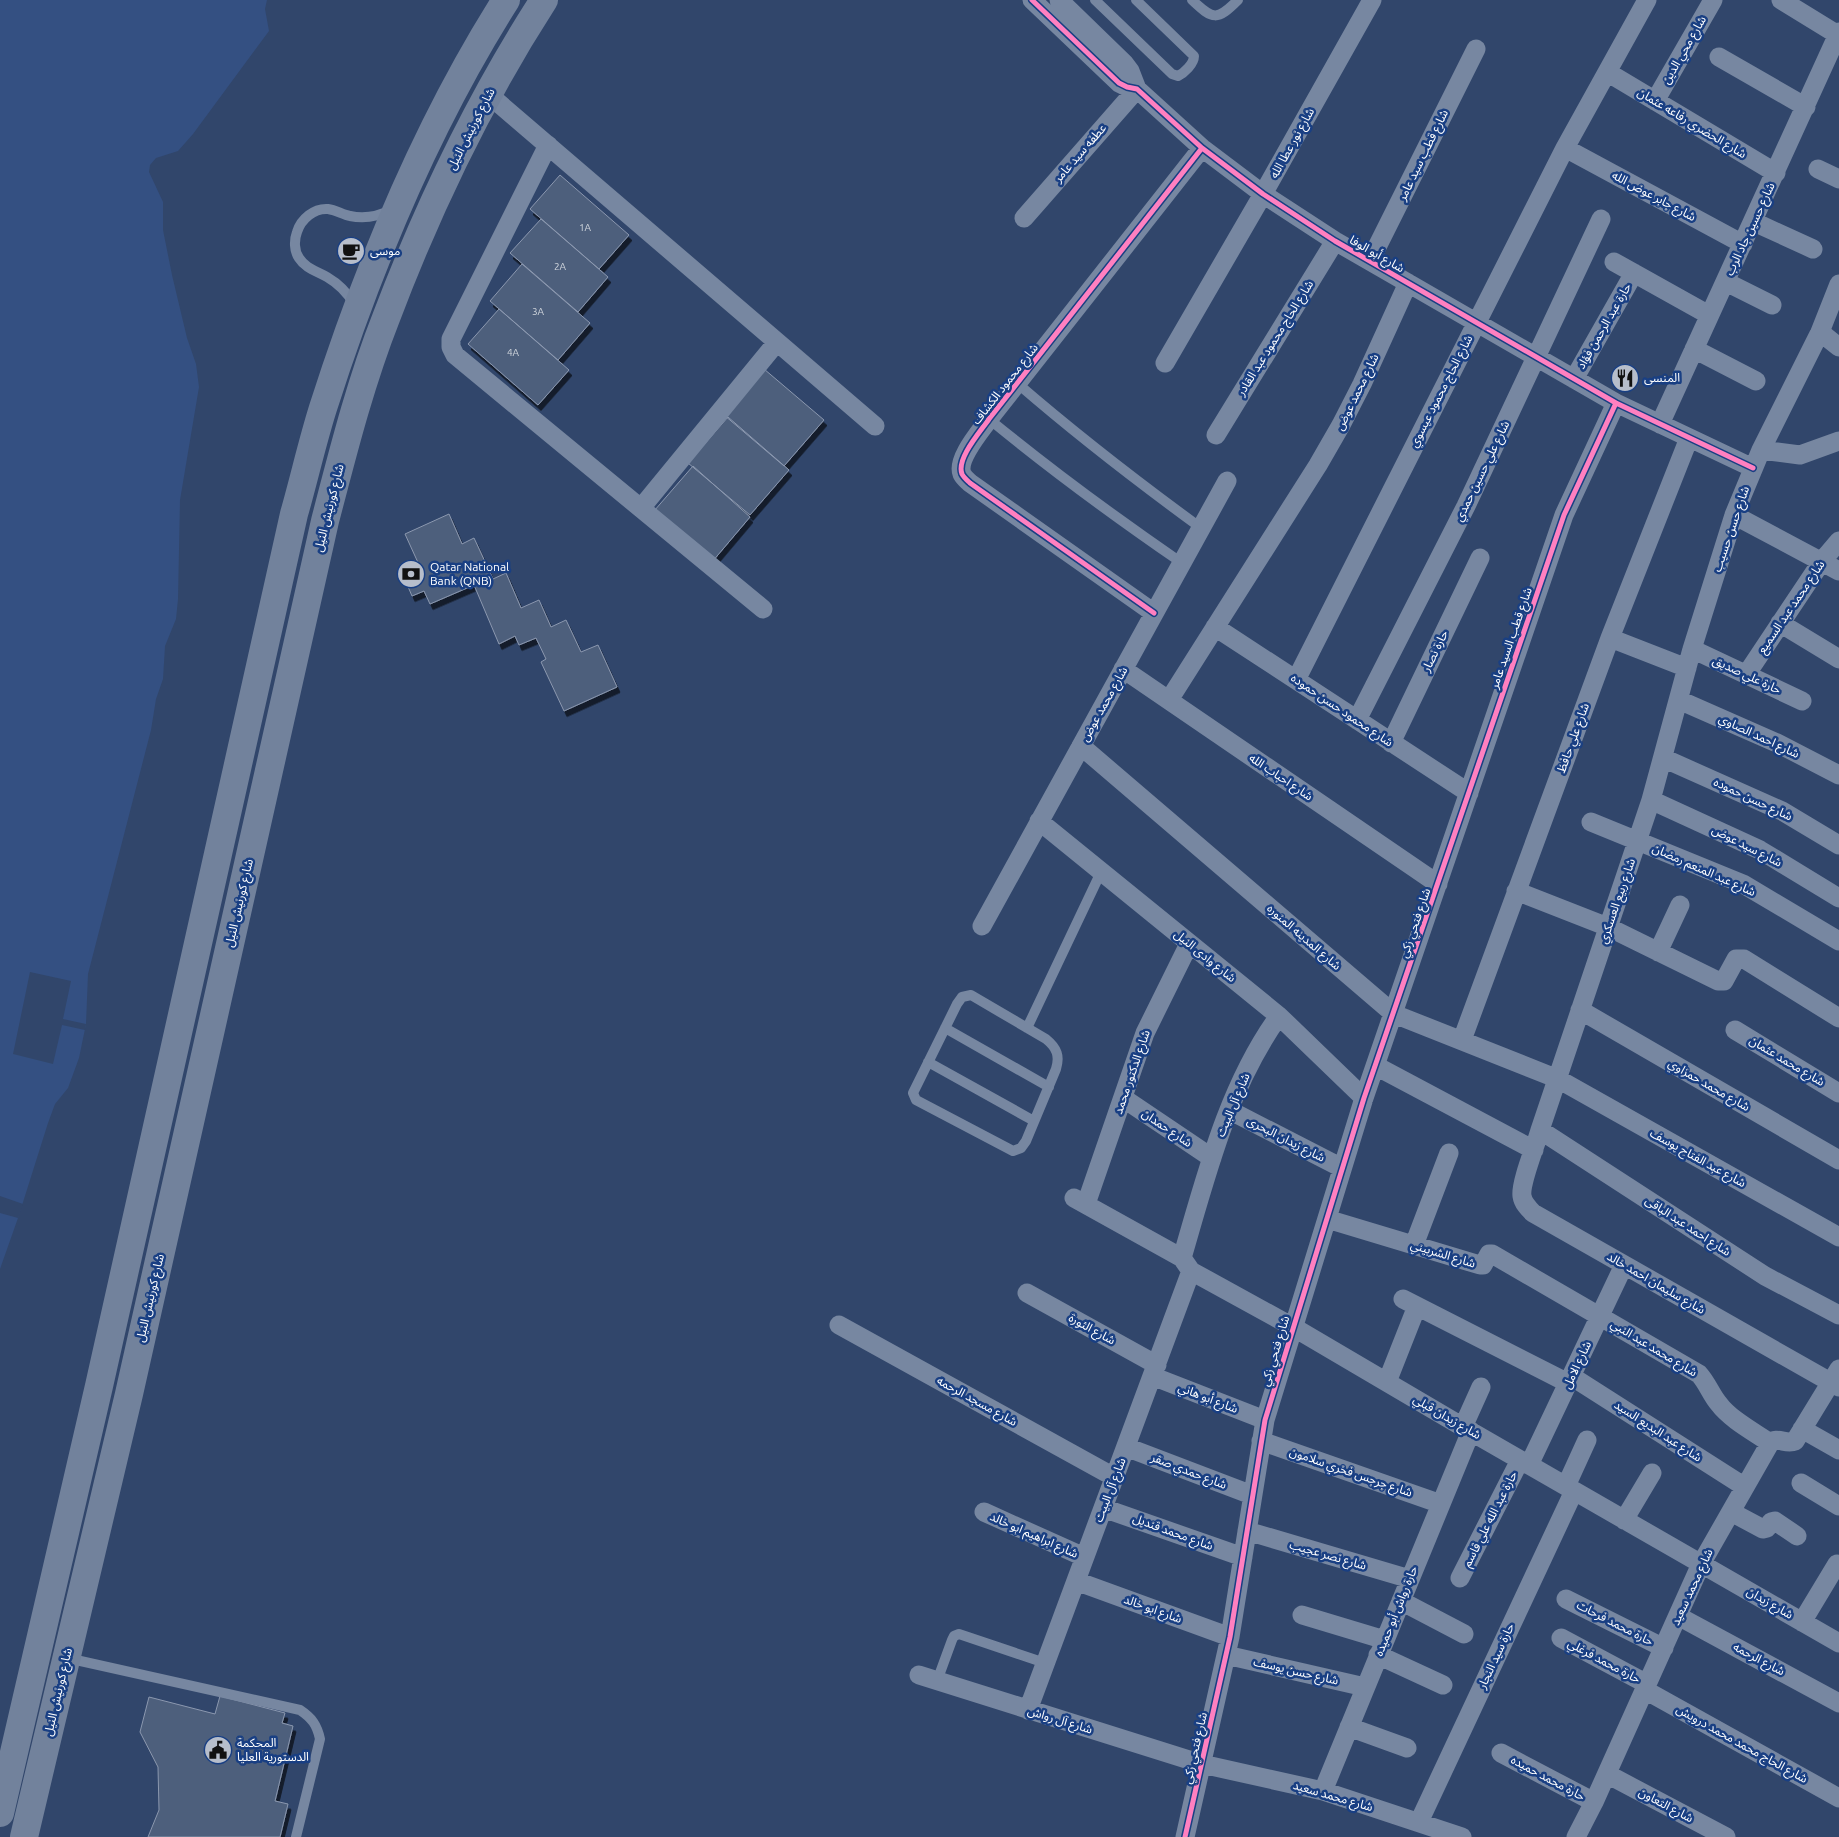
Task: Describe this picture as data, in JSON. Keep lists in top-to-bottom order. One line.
{"streets":{"highway":["شارع كورنيش النيل"],"street":["شارع محي الدين","شارع الحضري رفاعه عثمان","شارع نور عطا الله","عطفه سيد عامر","شارع قطب سيد عامر","شارع جابر عوض الله","شارع حسين جاد الرب","شارع أبو الوفا","حارة عبد الرحمن فؤاد","شارع الحاج محمود عبد القادر","شارع محمود الكشاف","شارع الحاج محمود عيسوي","شارع محمد عوض","شارع علي حسين حمدي","شارع حسن حسيب","شارع محمد عبد السميع","شارع قطب السيد عامر","حارة نصار","حارة علي صديق","شارع محمود حسن حموده","شارع احمد الصاوي","شارع علي حافظ","شارع احباب الله","شارع حسن حموده","شارع سيد عوض","شارع عبد المنعم رمضان","شارع ربيع العسكري","شارع فتحي زكي","شارع المدينه المنوره","شارع وادى النيل","شارع محمد عثمان","شارع الدكتور محمد","شارع محمد حمزاوي","شارع آل البيت","شارع حمدان","شارع زيدان البحرى","شارع عبد الفتاح يوسف","شارع احمد عبد الباقى","شارع الشربيني","شارع سليمان احمد خالد","شارع الثورة","شارع محمد عبد النبي","شارع الامل","شارع أبو هاني","شارع مسجد الرحمه","شارع زيدان قبلي","شارع عبد البديع السيد","شارع حمدي صقر","شارع جرجس فخري سلامون","حارة عبد الله علي قاسم","شارع محمد قنديل","شارع ابراهيم ابو خالد","شارع نصر عجيب","شارع محمد سعيد","شارع زيدان","شارع ابو خالد","حارة رواش أبو حميده","حارة محمد فرحات","حارة سيد النجار","شارع الرحمه","حارة محمد فرغلي","شارع حسن يوسف","شارع آل رواش","شارع الحاج محمد محمد درويش","حارة محمد حميده","شارع التعاون"]},"crossings":[["شارع محي الدين","شارع الحضري رفاعه عثمان"],["شارع الحضري رفاعه عثمان","شارع حسين جاد الرب"],["شارع الحضري رفاعه عثمان","شارع الحاج محمود عيسوي"],["شارع نور عطا الله","شارع أبو الوفا"],["عطفه سيد عامر","شارع أبو الوفا"],["شارع قطب سيد عامر","شارع أبو الوفا"],["شارع جابر عوض الله","شارع حسين جاد الرب"],["شارع جابر عوض الله","شارع الحاج محمود عيسوي"],["شارع حسين جاد الرب","شارع أبو الوفا"],["شارع أبو الوفا","حارة عبد الرحمن فؤاد"],["شارع أبو الوفا","شارع الحاج محمود عبد القادر"],["شارع أبو الوفا","شارع محمود الكشاف"],["شارع أبو الوفا","شارع الحاج محمود عيسوي"],["شارع أبو الوفا","شارع محمد عوض"],["شارع أبو الوفا","شارع علي حسين حمدي"],["شارع أبو الوفا","شارع حسن حسيب"],["شارع أبو الوفا","شارع قطب السيد عامر"],["شارع أبو الوفا","شارع علي حافظ"],["شارع محمود الكشاف","شارع محمد عوض"],["شارع الحاج محمود عيسوي","شارع محمود حسن حموده"],["شارع محمد عوض","شارع محمود حسن حموده"],["شارع محمد عوض","شارع احباب الله"],["شارع محمد عوض","شارع المدينه المنوره"],["شارع محمد عوض","شارع وادى النيل"],["شارع علي حسين حمدي","شارع محمود حسن حموده"],["شارع حسن حسيب","حارة علي صديق"],["شارع حسن حسيب","شارع ربيع العسكري"],["شارع محمد عبد السميع","حارة علي صديق"],["شارع قطب السيد عامر","شارع محمود حسن حموده"],["شارع قطب السيد عامر","شارع احباب الله"],["شارع قطب السيد عامر","شارع فتحي زكي"],["حارة نصار","شارع محمود حسن حموده"],["حارة علي صديق","شارع ربيع العسكري"],["شارع احمد الصاوي","شارع ربيع العسكري"],["شارع علي حافظ","شارع المدينه المنوره"],["شارع احباب الله","شارع فتحي زكي"],["شارع حسن حموده","شارع ربيع العسكري"],["شارع سيد عوض","شارع ربيع العسكري"],["شارع عبد المنعم رمضان","شارع ربيع العسكري"],["شارع ربيع العسكري","شارع المدينه المنوره"],["شارع ربيع العسكري","شارع محمد حمزاوي"],["شارع ربيع العسكري","شارع عبد الفتاح يوسف"],["شارع ربيع العسكري","شارع احمد عبد الباقى"],["شارع ربيع العسكري","شارع سليمان احمد خالد"],["شارع فتحي زكي","شارع المدينه المنوره"],["شارع فتحي زكي","شارع وادى النيل"],["شارع فتحي زكي","شارع زيدان البحرى"],["شارع فتحي زكي","شارع الشربيني"],["شارع فتحي زكي","شارع أبو هاني"],["شارع فتحي زكي","شارع زيدان قبلي"],["شارع فتحي زكي","شارع حمدي صقر"],["شارع فتحي زكي","شارع جرجس فخري سلامون"],["شارع فتحي زكي","شارع محمد قنديل"],["شارع فتحي زكي","شارع نصر عجيب"],["شارع فتحي زكي","شارع محمد سعيد"],["شارع فتحي زكي","شارع ابو خالد"],["شارع فتحي زكي","شارع حسن يوسف"],["شارع فتحي زكي","شارع آل رواش"],["شارع المدينه المنوره","شارع عبد الفتاح يوسف"],["شارع وادى النيل","شارع الدكتور محمد"],["شارع وادى النيل","شارع آل البيت"],["شارع الدكتور محمد","شارع حمدان"],["شارع الدكتور محمد","شارع زيدان قبلي"],["شارع آل البيت","شارع حمدان"],["شارع آل البيت","شارع زيدان البحرى"],["شارع آل البيت","شارع الثورة"],["شارع آل البيت","شارع أبو هاني"],["شارع آل البيت","شارع مسجد الرحمه"],["شارع آل البيت","شارع زيدان قبلي"],["شارع آل البيت","شارع حمدي صقر"],["شارع آل البيت","شارع محمد قنديل"],["شارع آل البيت","شارع ابراهيم ابو خالد"],["شارع آل البيت","شارع ابو خالد"],["شارع آل البيت","شارع آل رواش"],["شارع الشربيني","شارع محمد عبد النبي"],["شارع الشربيني","شارع الامل"],["شارع سليمان احمد خالد","شارع الامل"],["شارع الثورة","شارع أبو هاني"],["شارع محمد عبد النبي","شارع الامل"],["شارع محمد عبد النبي","شارع محمد سعيد"],["شارع الامل","شارع زيدان قبلي"],["شارع الامل","شارع عبد البديع السيد"],["شارع الامل","حارة عبد الله علي قاسم"],["شارع زيدان قبلي","شارع عبد البديع السيد"],["شارع زيدان قبلي","حارة عبد الله علي قاسم"],["شارع زيدان قبلي","شارع محمد سعيد"],["شارع زيدان قبلي","شارع زيدان"],["شارع زيدان قبلي","حارة رواش أبو حميده"],["شارع زيدان قبلي","حارة سيد النجار"],["شارع عبد البديع السيد","شارع محمد سعيد"],["شارع جرجس فخري سلامون","حارة رواش أبو حميده"],["شارع نصر عجيب","حارة رواش أبو حميده"],["شارع محمد سعيد","شارع زيدان"],["شارع محمد سعيد","حارة رواش أبو حميده"],["شارع محمد سعيد","حارة محمد فرحات"],["شارع محمد سعيد","حارة سيد النجار"],["شارع محمد سعيد","شارع الرحمه"],["شارع محمد سعيد","حارة محمد فرغلي"],["شارع محمد سعيد","شارع آل رواش"],["شارع محمد سعيد","شارع الحاج محمد محمد درويش"],["شارع محمد سعيد","حارة محمد حميده"],["شارع محمد سعيد","شارع التعاون"],["شارع ابو خالد","شارع حسن يوسف"],["حارة رواش أبو حميده","شارع حسن يوسف"],["حارة محمد فرغلي","شارع الحاج محمد محمد درويش"]],"places":{"cafe":["موسى"],"restaurant":["المنسى"],"bank":["Qatar National Bank (QNB)"],"public building":["المحكمة الدستورية العليا"]},"house_numbers":["1A","2A","3A","4A"]}
